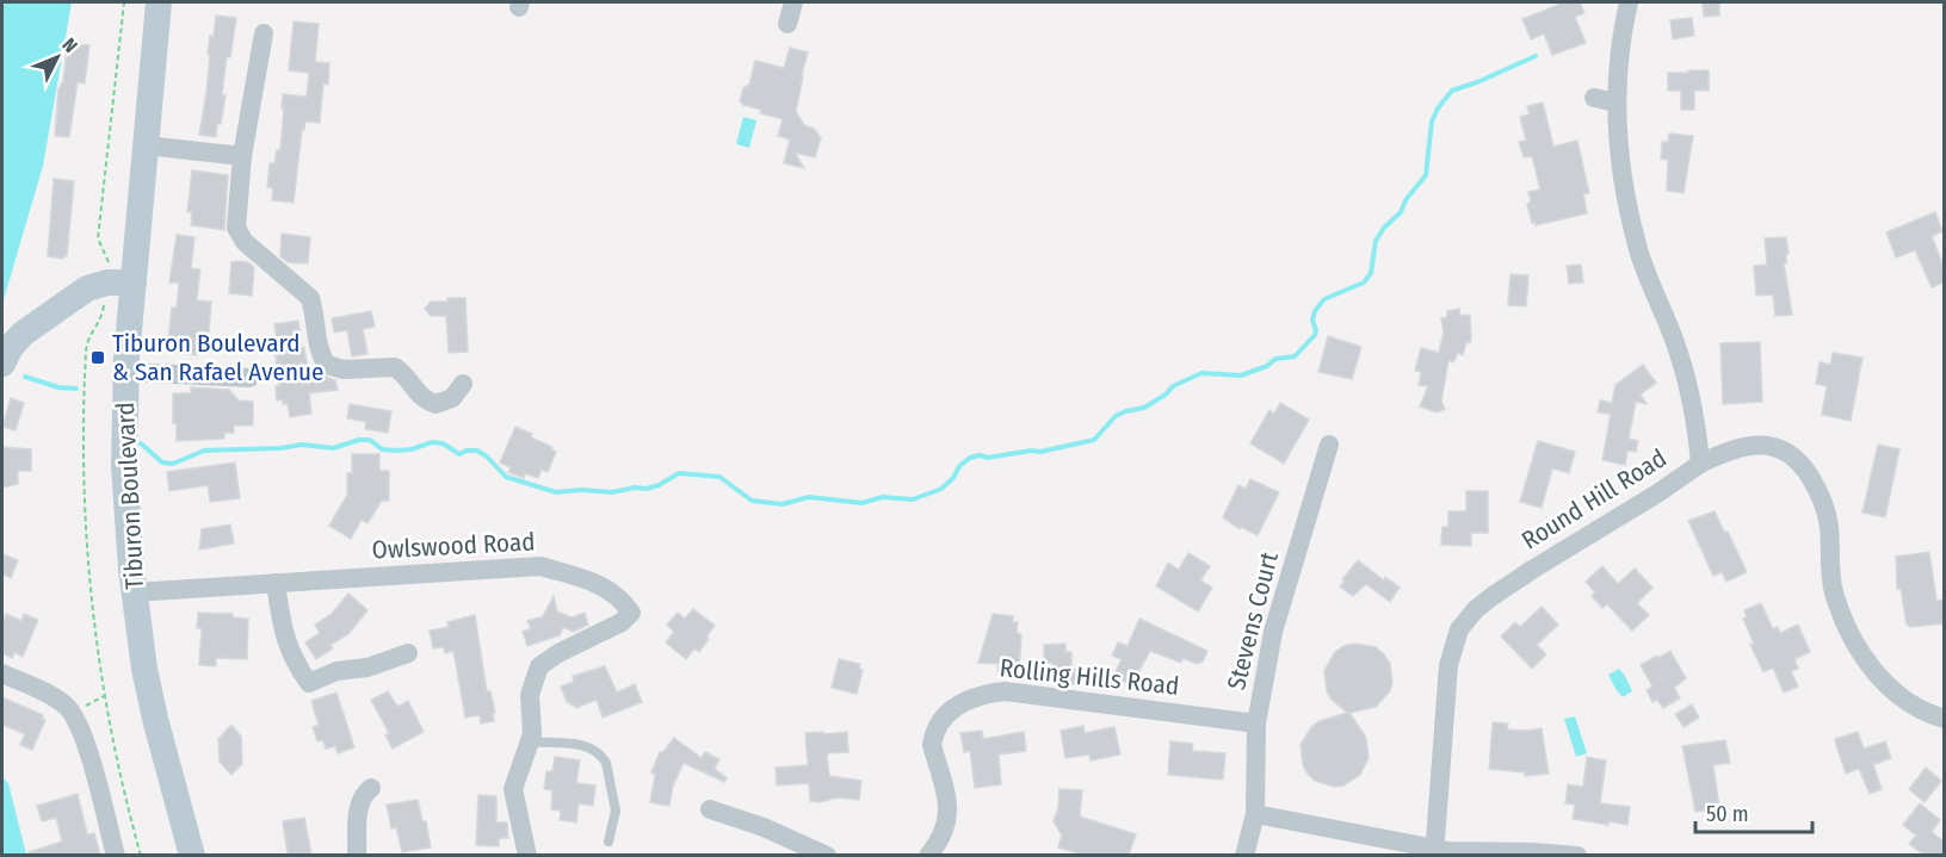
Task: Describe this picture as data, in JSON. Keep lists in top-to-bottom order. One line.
{"streets":{"main road":["Tiburon Boulevard"],"street":["Round Hill Road","Owlswood Road","Stevens Court","Rolling Hills Road"]},"crossings":[["Tiburon Boulevard","Owlswood Road"],["Stevens Court","Rolling Hills Road"]],"places":{"transit":["Tiburon Boulevard & San Rafael Avenue"]},"scale_bar":"50 m","north":"top right"}
